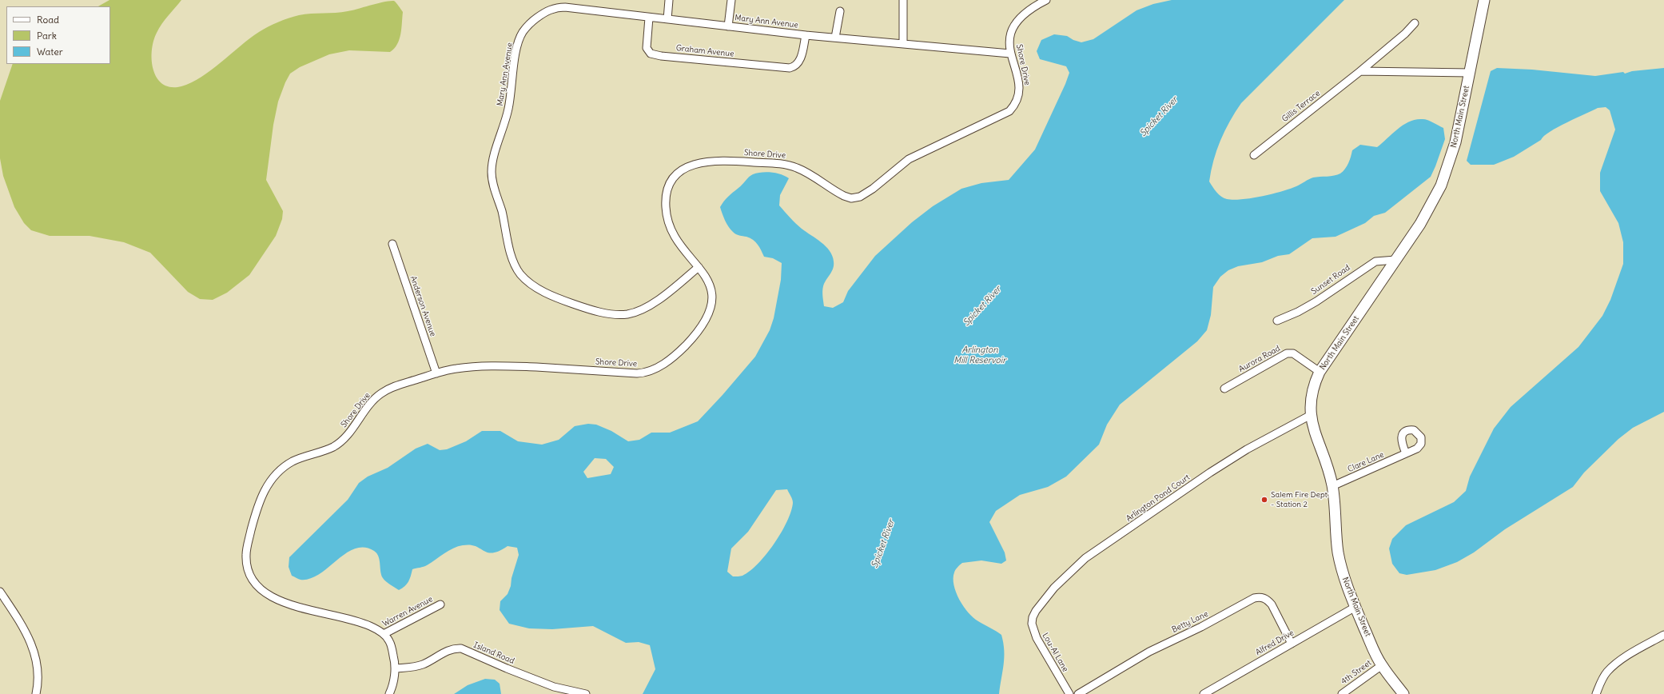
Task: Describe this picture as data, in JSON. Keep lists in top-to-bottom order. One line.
{"streets":{"street":["Mary Ann Avenue","Graham Avenue","Shore Drive","Gillis Terrace","North Main Street","Sunset Road","Anderson Avenue","Aurora Road","Clare Lane","Arlington Pond Court","Warren Avenue","Betty Lane","Alfred Drive","Lou-Al Lane","Island Road","4th Street"]},"crossings":[["Mary Ann Avenue","Graham Avenue"],["Mary Ann Avenue","Shore Drive"],["Shore Drive","Anderson Avenue"],["Shore Drive","Warren Avenue"],["North Main Street","Sunset Road"],["North Main Street","Aurora Road"],["North Main Street","Clare Lane"],["North Main Street","Arlington Pond Court"],["North Main Street","Alfred Drive"],["North Main Street","4th Street"],["Arlington Pond Court","Lou-Al Lane"],["Betty Lane","Alfred Drive"]],"water":["Spicket River","Arlington Mill Reservoir"],"places":["Salem Fire Dept - Station 2"],"legend":["Road","Park","Water"]}
